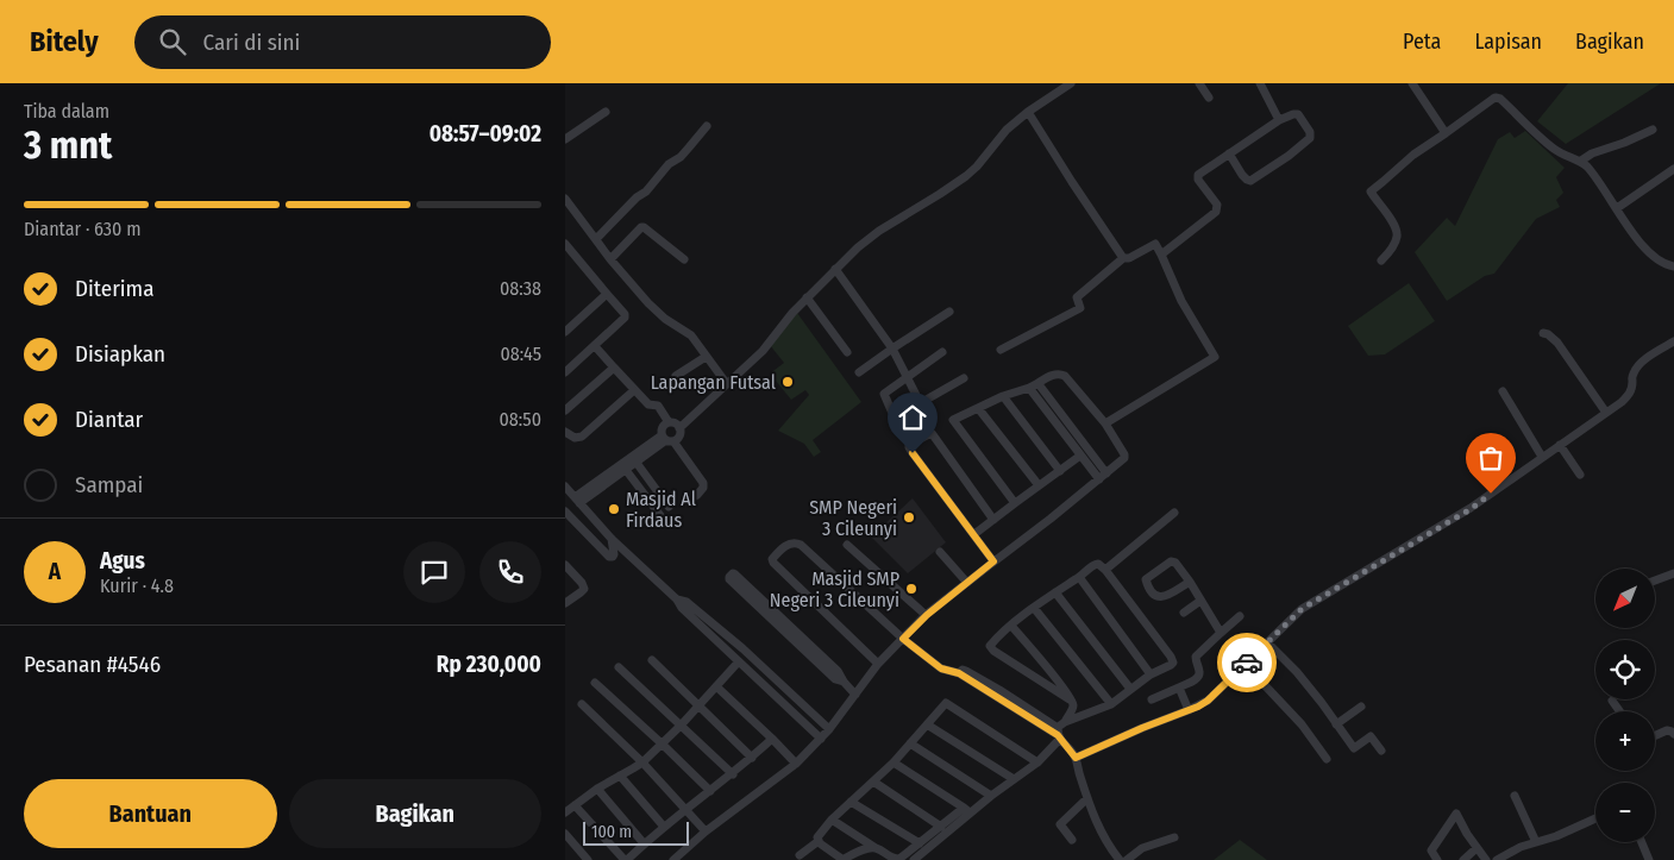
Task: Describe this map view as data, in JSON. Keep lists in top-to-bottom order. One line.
{"places":["Lapangan Futsal","Masjid Al Firdaus","SMP Negeri 3 Cileunyi","Masjid SMP Negeri 3 Cileunyi"],"scale_bar":"100 m","north":"bottom left","page":{"header":"Bitely","search":"Cari di sini","nav":["Peta","Lapisan","Bagikan"],"heading":["3 mnt","Tiba dalam","08:57–09:02"],"panel":["Agus","Kurir · 4.8","Pesanan #4546","Rp 230,000"],"bar":"Diantar · 630 m","list":[["Diterima","08:38"],["Disiapkan","08:45"],["Diantar","08:50"],"Sampai"],"round":"A","map_buttons":["+","−"],"buttons":["Bantuan","Bagikan"],"scale":"100 m"}}
